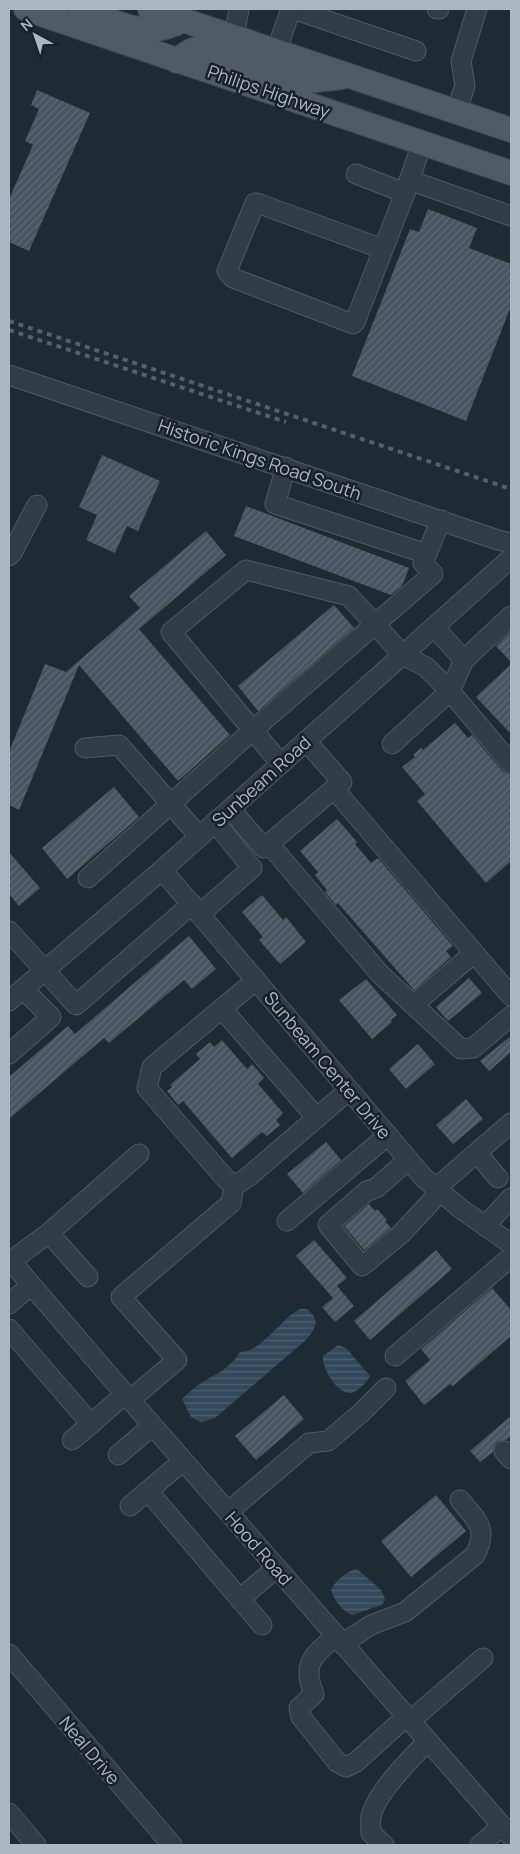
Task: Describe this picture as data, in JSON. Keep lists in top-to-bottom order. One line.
{"streets":{"main road":["Philips Highway"],"street":["Historic Kings Road South","Sunbeam Road","Sunbeam Center Drive","Hood Road","Neal Drive"]},"crossings":[["Sunbeam Road","Sunbeam Center Drive"]],"north":"top left"}
